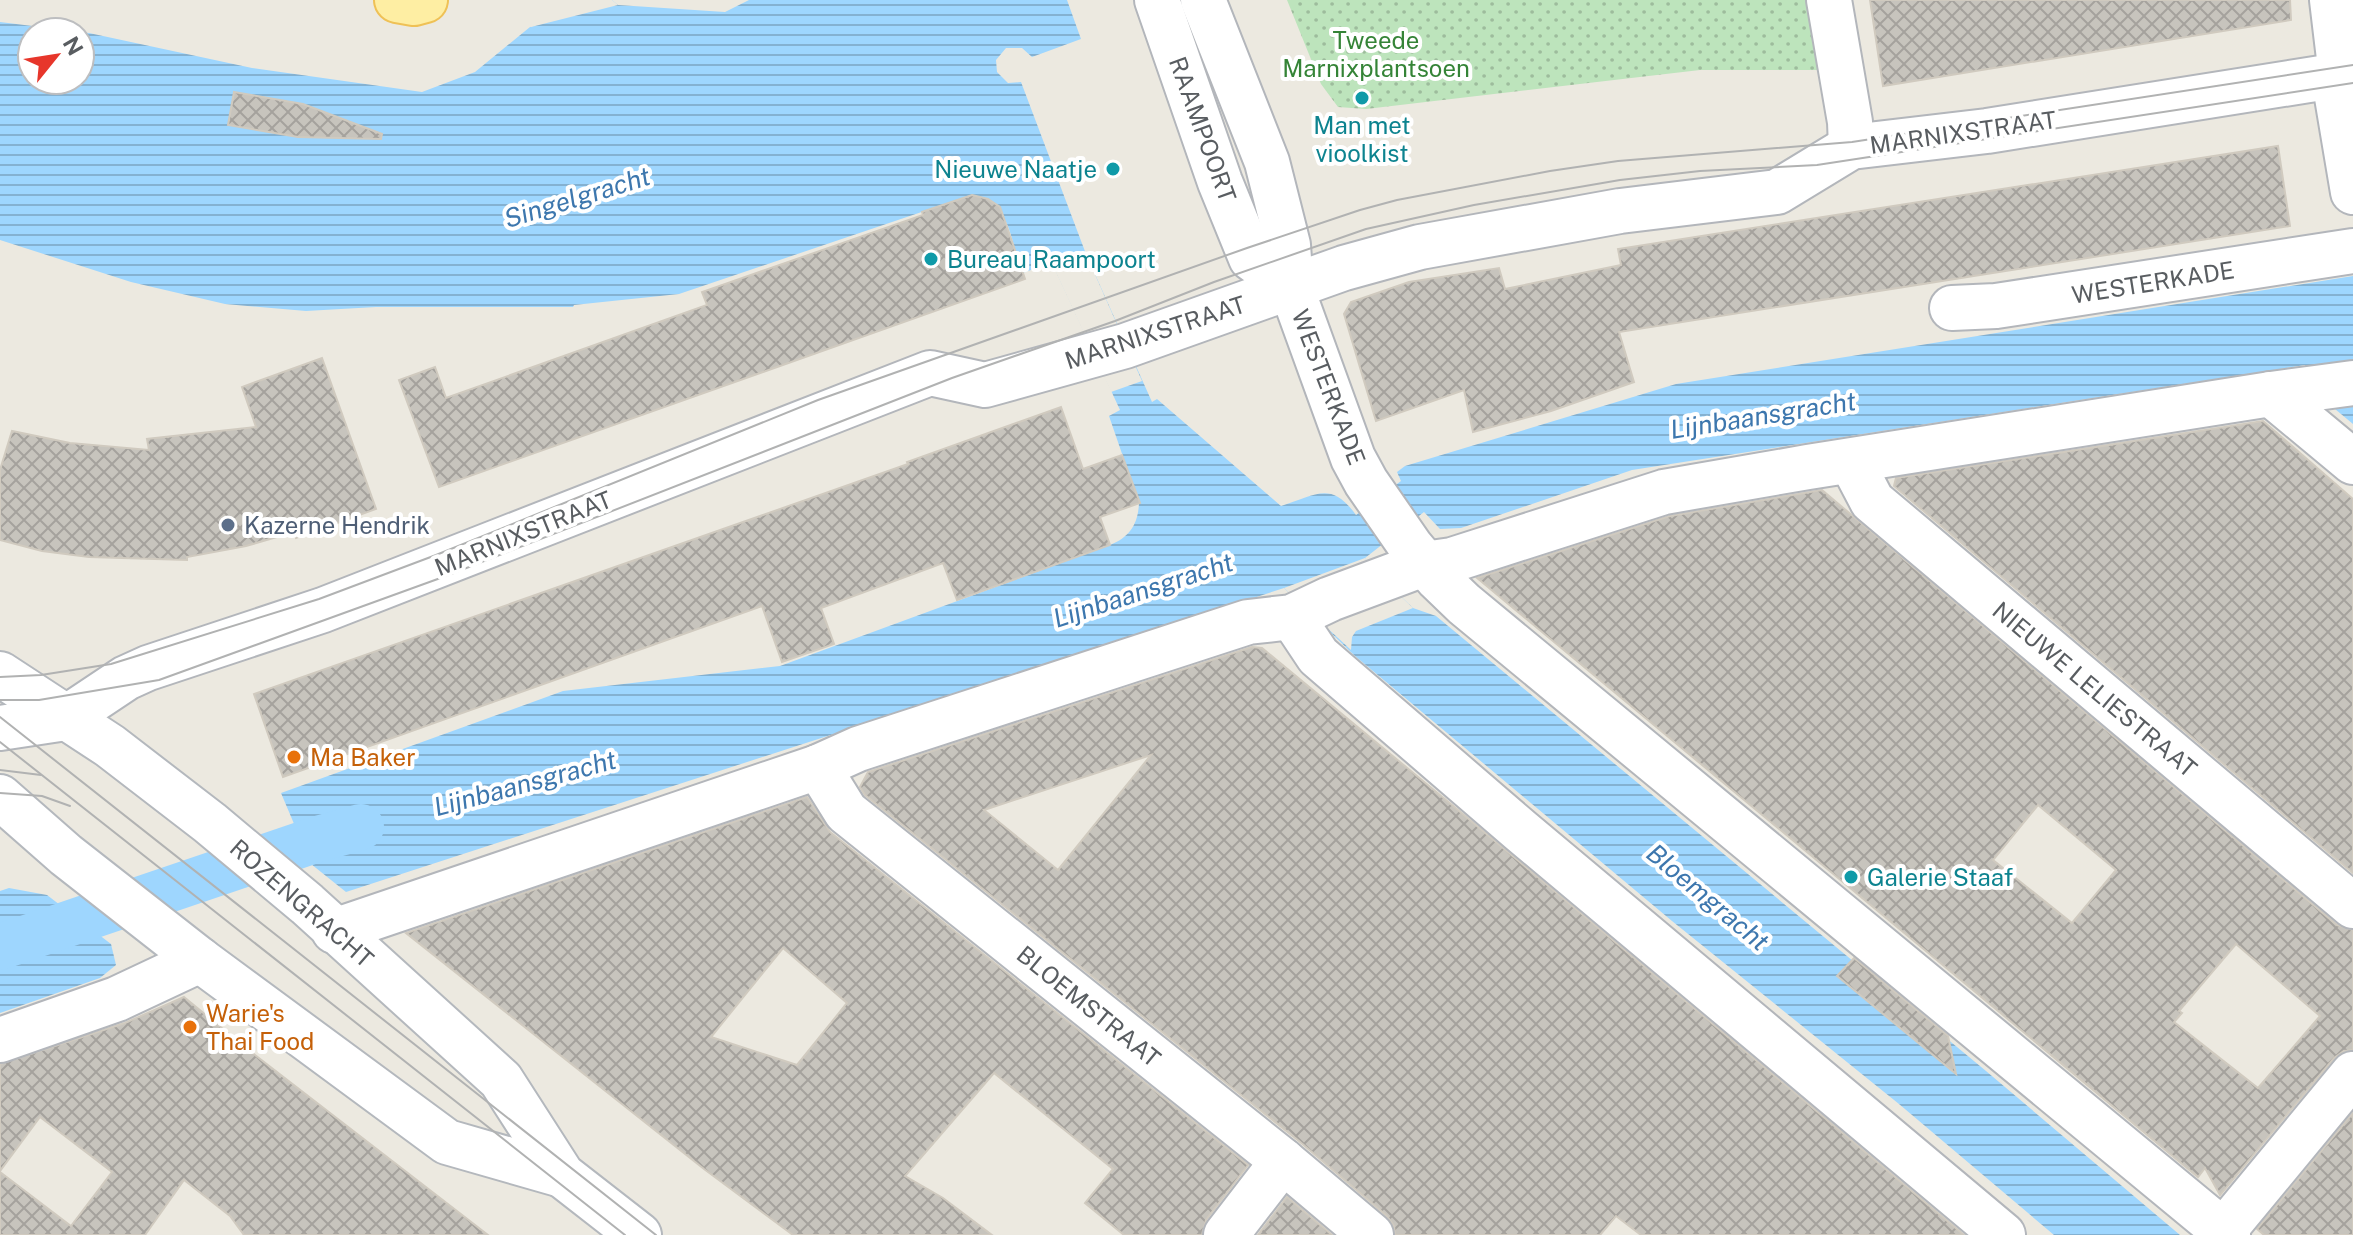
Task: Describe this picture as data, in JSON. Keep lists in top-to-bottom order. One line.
{"streets":{"street":["RAAMPOORT","MARNIXSTRAAT","WESTERKADE","NIEUWE LELIESTRAAT","ROZENGRACHT","BLOEMSTRAAT"]},"crossings":[["RAAMPOORT","MARNIXSTRAAT"],["RAAMPOORT","WESTERKADE"],["MARNIXSTRAAT","WESTERKADE"],["MARNIXSTRAAT","ROZENGRACHT"]],"water":["Singelgracht","Lijnbaansgracht","Bloemgracht"],"parks":["Tweede Marnixplantsoen"],"places":["Man met vioolkist","Nieuwe Naatje","Bureau Raampoort","Kazerne Hendrik","Ma Baker","Galerie Staaf","Warie's Thai Food"],"north":"top right"}
